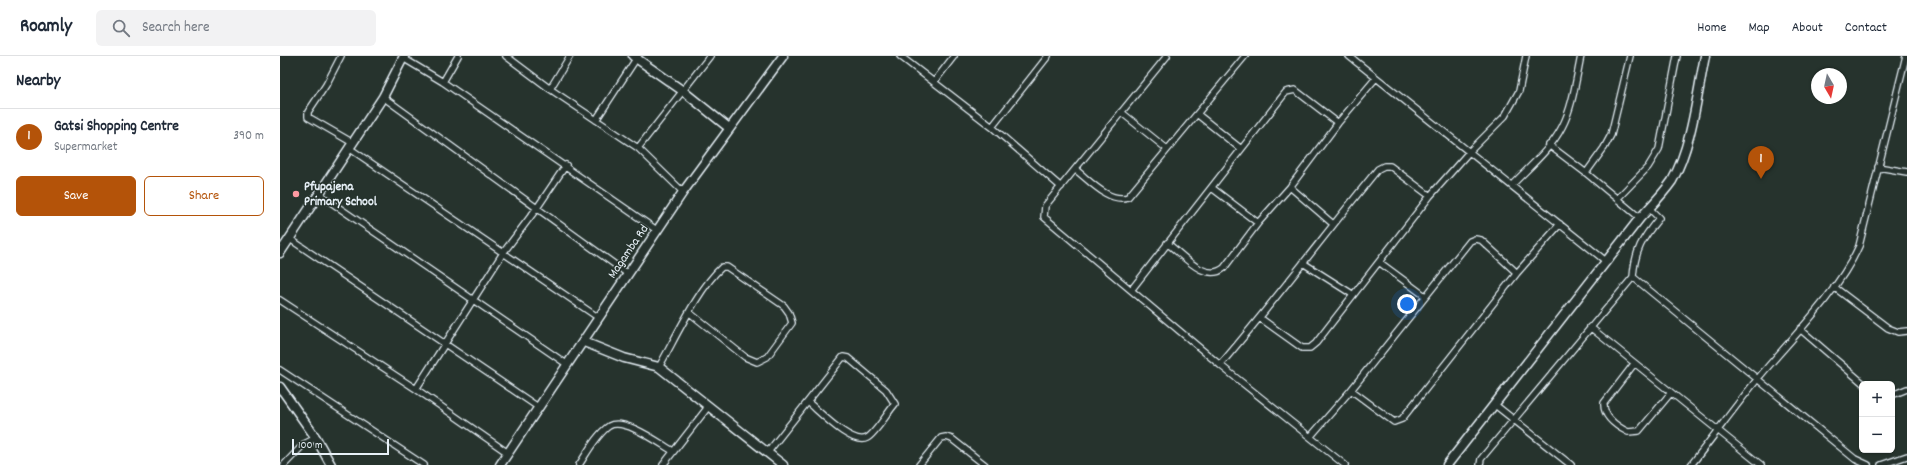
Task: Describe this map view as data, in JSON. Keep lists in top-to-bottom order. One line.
{"streets":{"street":["Magamba Rd"]},"places":["Pfupajena Primary School"],"scale_bar":"100 m","north":"bottom","page":{"header":"Roamly","search":"Search here","nav":["Home","Map","About","Contact"],"heading":"Nearby","list":[{"mark":"1","name":"Gatsi Shopping Centre","note":"Supermarket","value":"390 m"}],"pins":"1","buttons":["Save","Share"],"map_buttons":["+","−"],"scale":"100 m"}}
